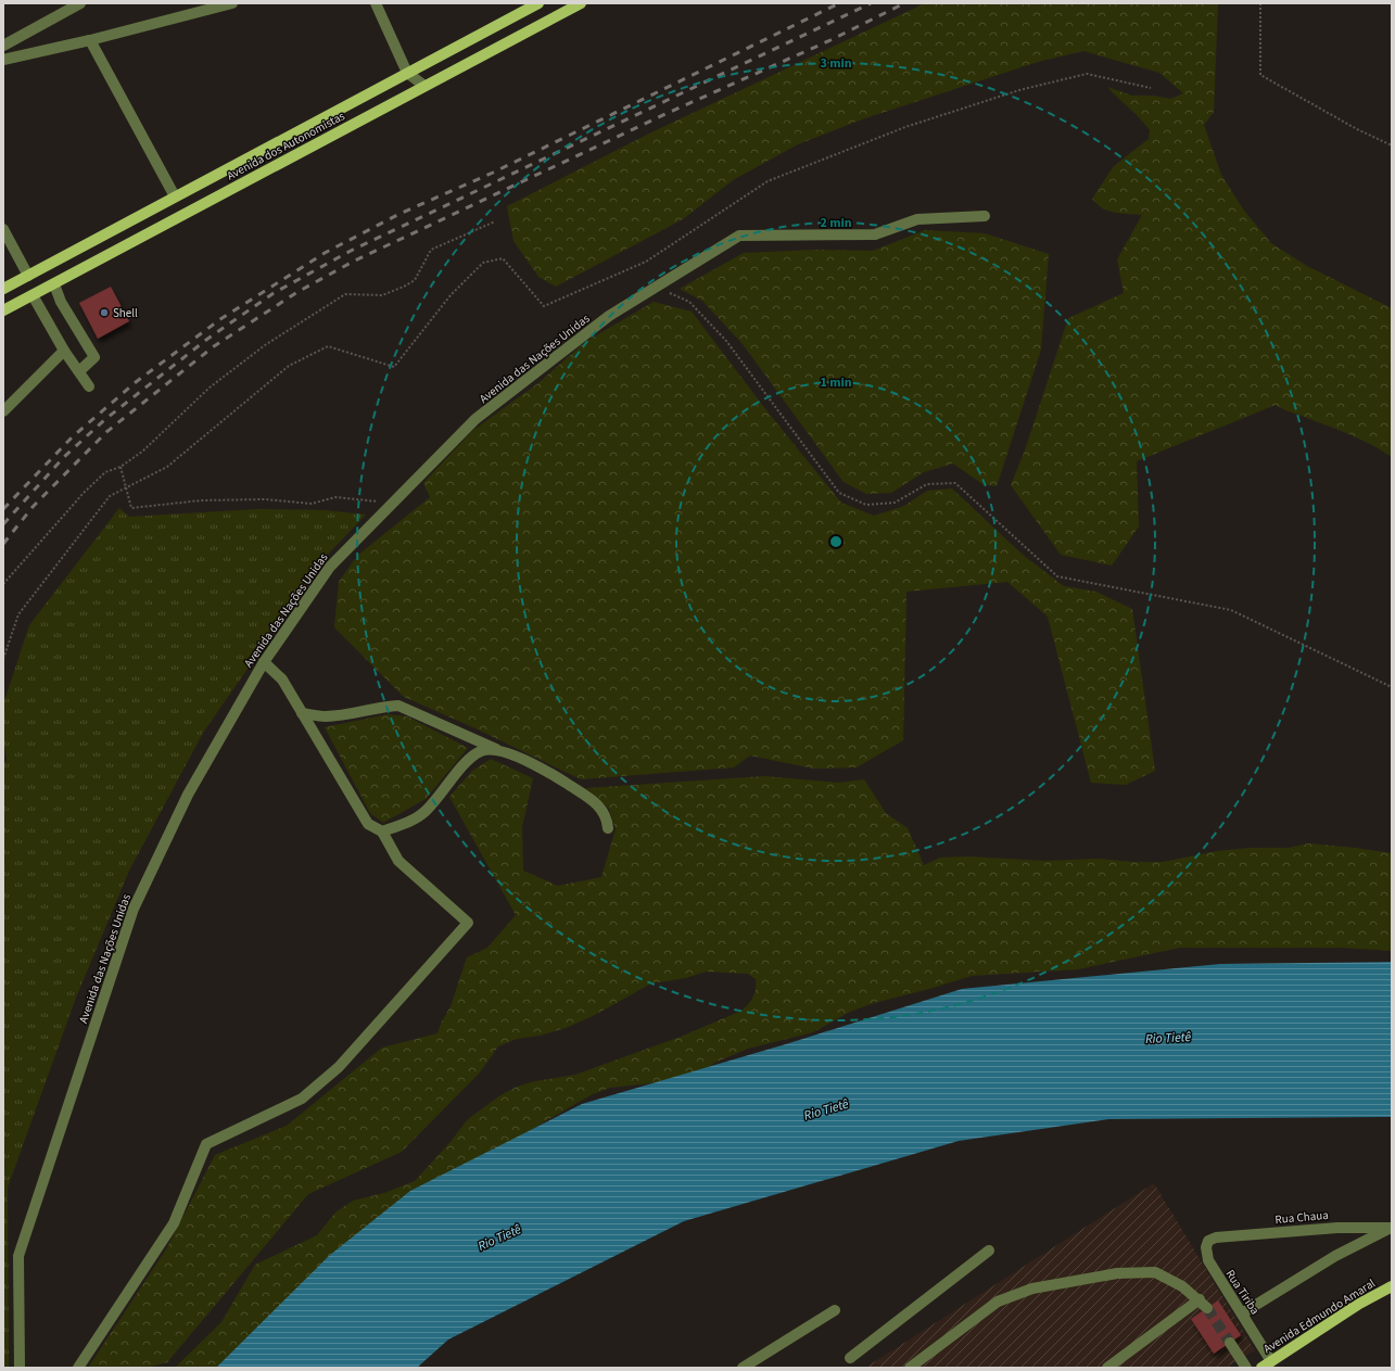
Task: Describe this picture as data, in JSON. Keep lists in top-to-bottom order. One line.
{"streets":{"main road":["Avenida dos Autonomistas","Avenida Edmundo Amaral"],"street":["Avenida das Nações Unidas","Rua Chaua","Rua Tiriba"]},"crossings":[["Rua Chaua","Rua Tiriba"],["Rua Tiriba","Avenida Edmundo Amaral"]],"water":["Rio Tietê"],"places":["Shell"],"rings":["3 min","2 min","1 min"]}
